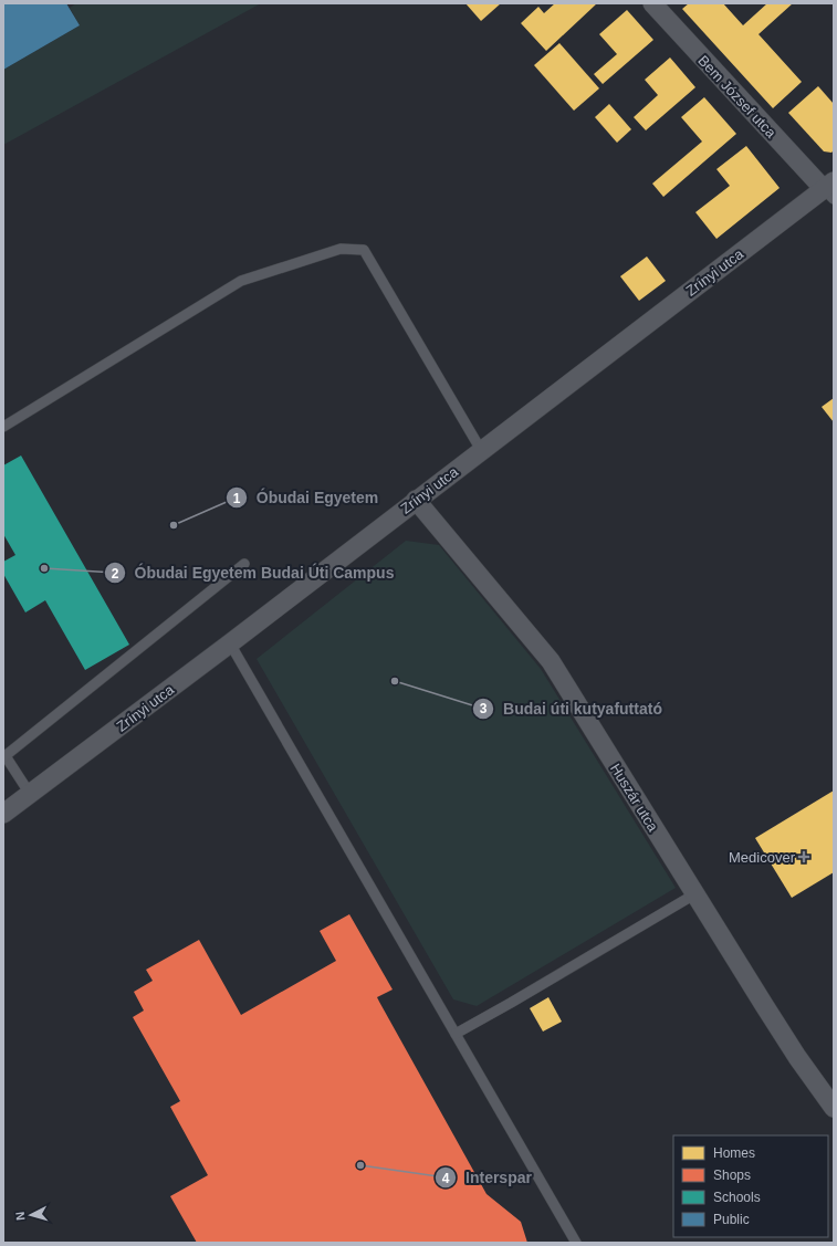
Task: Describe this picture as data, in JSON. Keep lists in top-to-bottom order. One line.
{"streets":{"street":["Bem József utca","Zrínyi utca","Huszár utca"]},"crossings":[["Bem József utca","Zrínyi utca"],["Zrínyi utca","Huszár utca"]],"places":{"other":["Óbudai Egyetem","Óbudai Egyetem Budai Úti Campus","Budai úti kutyafuttató","Interspar"],"health":["Medicover"]},"legend":["Homes","Shops","Schools","Public"],"north":"left"}
